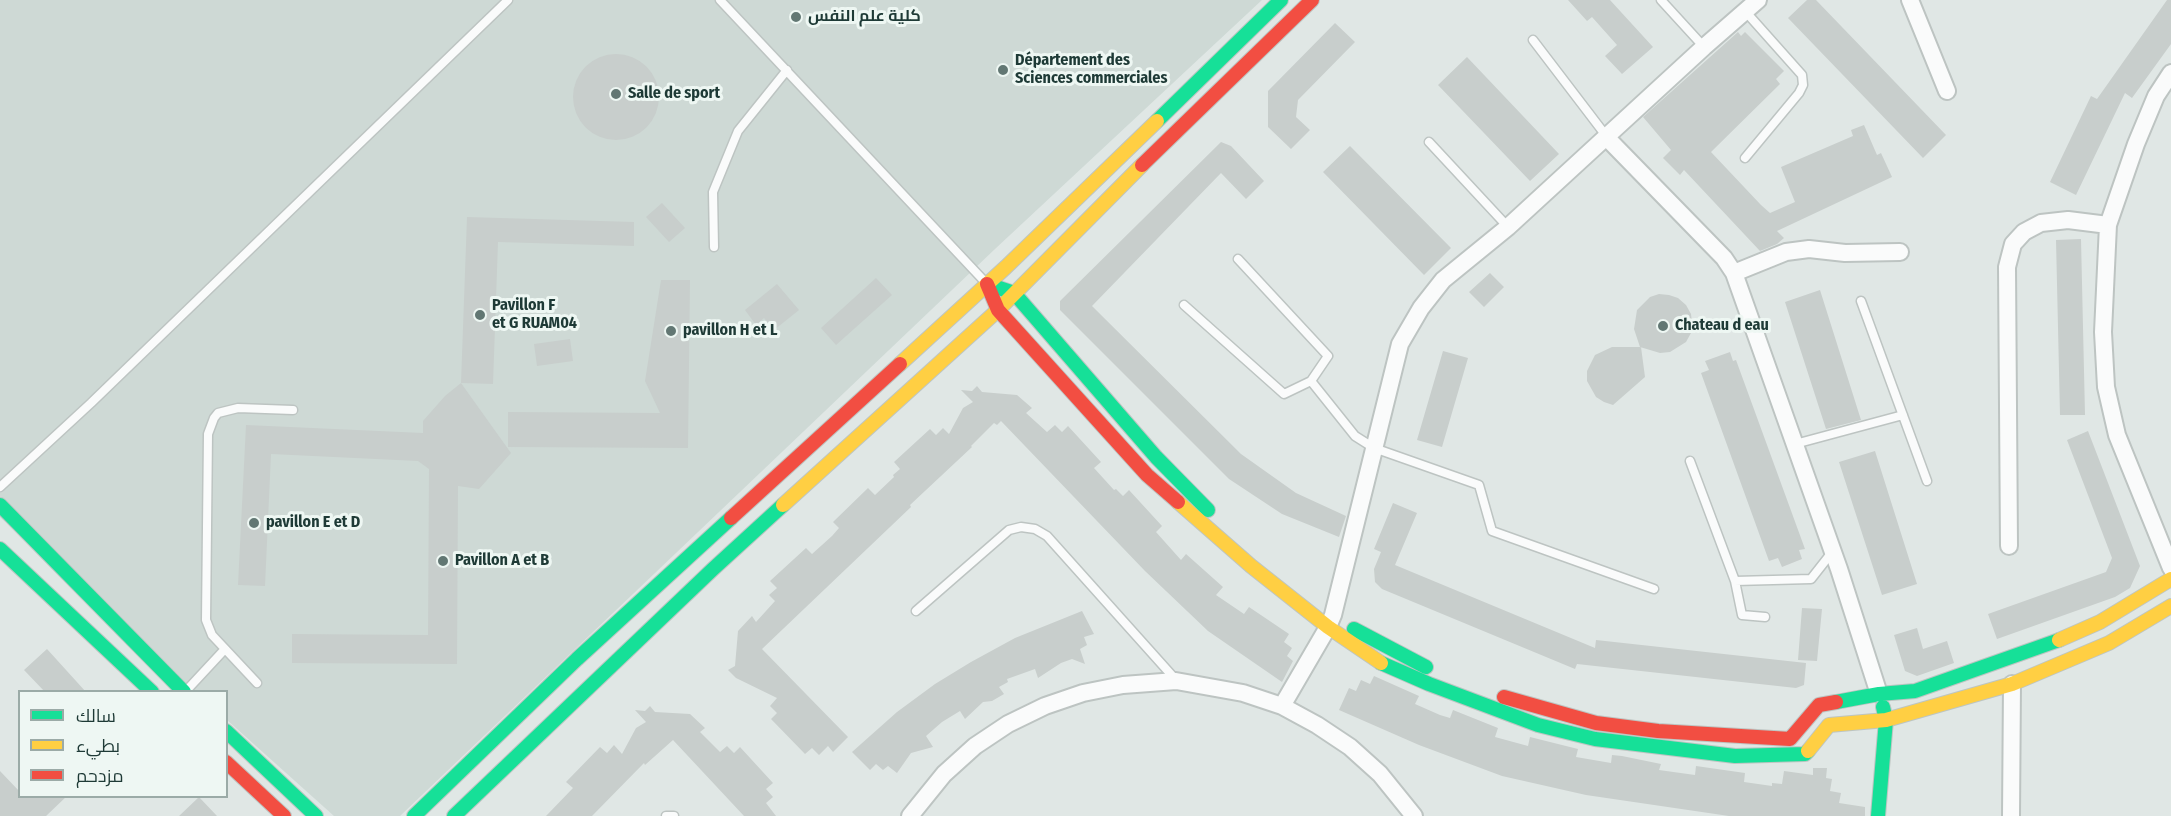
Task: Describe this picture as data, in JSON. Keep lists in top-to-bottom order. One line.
{"places":["كلية علم النفس","Département des Sciences commerciales","Salle de sport","Pavillon F et G RUAM04","Chateau d eau","pavillon H et L","pavillon E et D","Pavillon A et B"],"legend":["سالك","بطيء","مزدحم"]}
